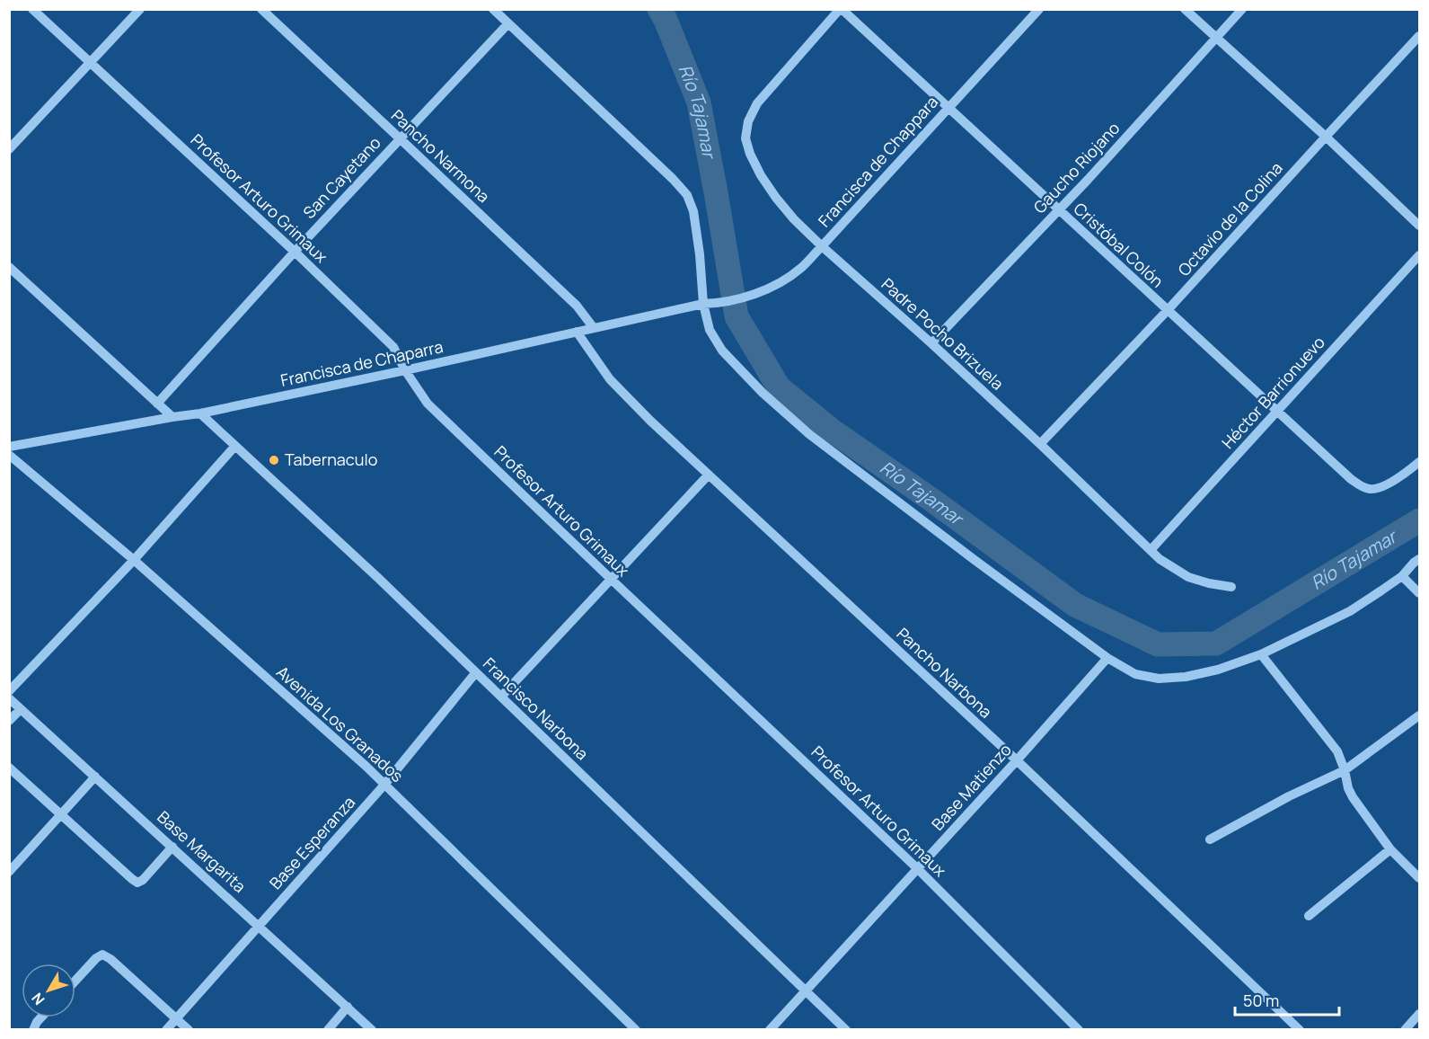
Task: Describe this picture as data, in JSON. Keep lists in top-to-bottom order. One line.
{"streets":{"street":["Pancho Narmona","Francisca de Chappara","Gaucho Riojano","San Cayetano","Profesor Arturo Grimaux","Octavio de la Colina","Cristóbal Colón","Padre Pocho Brizuela","Francisca de Chaparra","Héctor Barrionuevo","Pancho Narbona","Francisco Narbona","Avenida Los Granados","Base Matienzo","Base Esperanza","Base Margarita"]},"crossings":[["Pancho Narmona","San Cayetano"],["Pancho Narmona","Francisca de Chaparra"],["Francisca de Chappara","Cristóbal Colón"],["Francisca de Chappara","Padre Pocho Brizuela"],["Francisca de Chappara","Francisca de Chaparra"],["Gaucho Riojano","Cristóbal Colón"],["Gaucho Riojano","Padre Pocho Brizuela"],["San Cayetano","Profesor Arturo Grimaux"],["Profesor Arturo Grimaux","Francisca de Chaparra"],["Profesor Arturo Grimaux","Base Matienzo"],["Octavio de la Colina","Cristóbal Colón"],["Octavio de la Colina","Padre Pocho Brizuela"],["Cristóbal Colón","Padre Pocho Brizuela"],["Cristóbal Colón","Héctor Barrionuevo"],["Padre Pocho Brizuela","Héctor Barrionuevo"],["Francisca de Chaparra","Pancho Narbona"],["Francisca de Chaparra","Francisco Narbona"],["Pancho Narbona","Base Matienzo"],["Francisco Narbona","Base Matienzo"],["Francisco Narbona","Base Esperanza"],["Avenida Los Granados","Base Esperanza"],["Base Esperanza","Base Margarita"]],"water":["Río Tajamar"],"places":["Tabernaculo"],"scale_bar":"50 m","north":"bottom left"}
